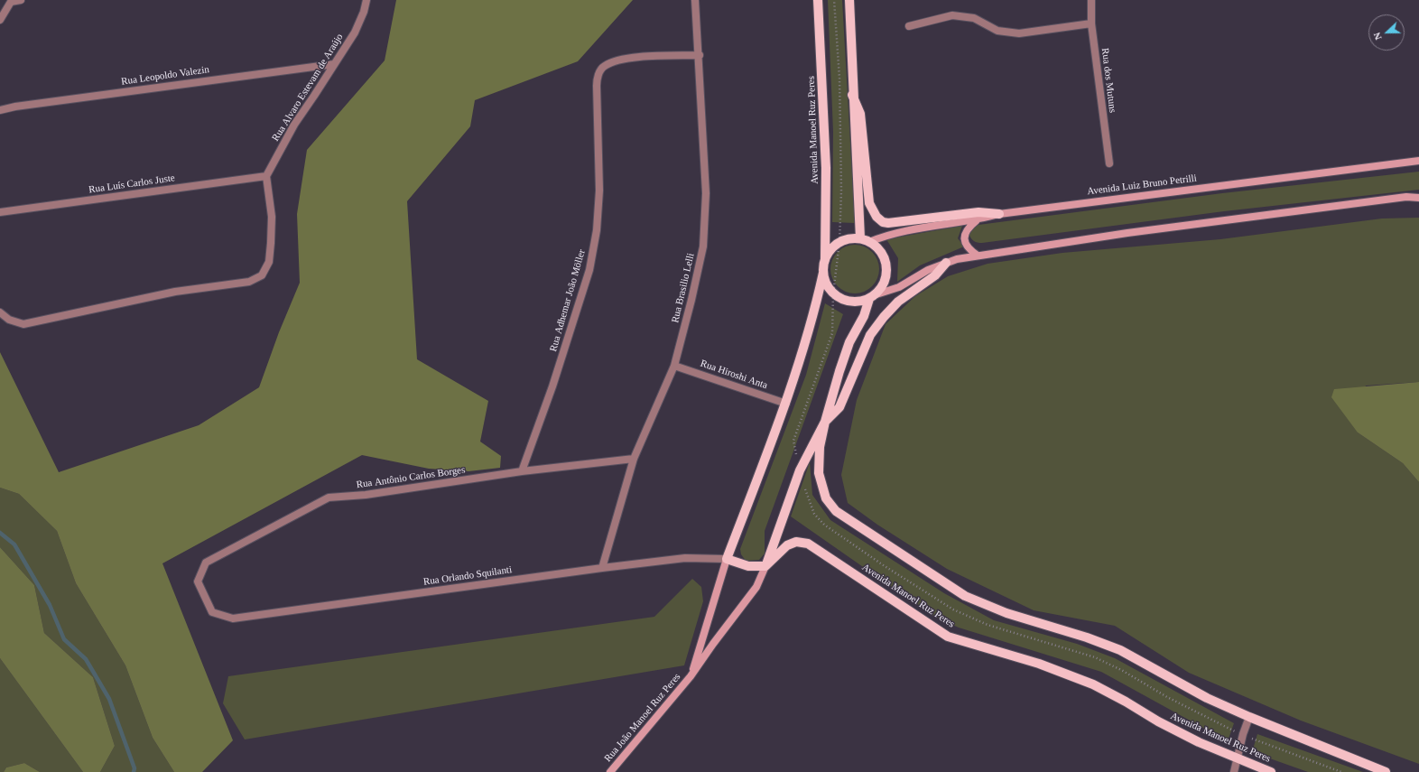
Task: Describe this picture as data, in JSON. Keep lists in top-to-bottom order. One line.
{"streets":{"main road":["Avenida Manoel Ruz Peres","Avenida Luiz Bruno Petrilli","Rua João Manoel Ruz Peres"],"street":["Rua Leopoldo Valezin","Rua dos Mutuns","Rua Alvaro Estevam de Araújo","Rua Luís Carlos Juste","Rua Brasilio Lelli","Rua Adhemar João Möller","Rua Hiroshi Anta","Rua Antônio Carlos Borges","Rua Orlando Squilanti"]},"crossings":[["Rua Leopoldo Valezin","Rua Alvaro Estevam de Araújo"],["Rua Alvaro Estevam de Araújo","Rua Luís Carlos Juste"],["Avenida Manoel Ruz Peres","Avenida Luiz Bruno Petrilli"],["Avenida Manoel Ruz Peres","Rua João Manoel Ruz Peres"],["Rua Brasilio Lelli","Rua Adhemar João Möller"],["Rua Brasilio Lelli","Rua Hiroshi Anta"],["Rua Brasilio Lelli","Rua Antônio Carlos Borges"],["Rua Brasilio Lelli","Rua Orlando Squilanti"],["Rua Adhemar João Möller","Rua Antônio Carlos Borges"],["Rua Antônio Carlos Borges","Rua Orlando Squilanti"],["Rua Orlando Squilanti","Rua João Manoel Ruz Peres"]],"north":"left"}
